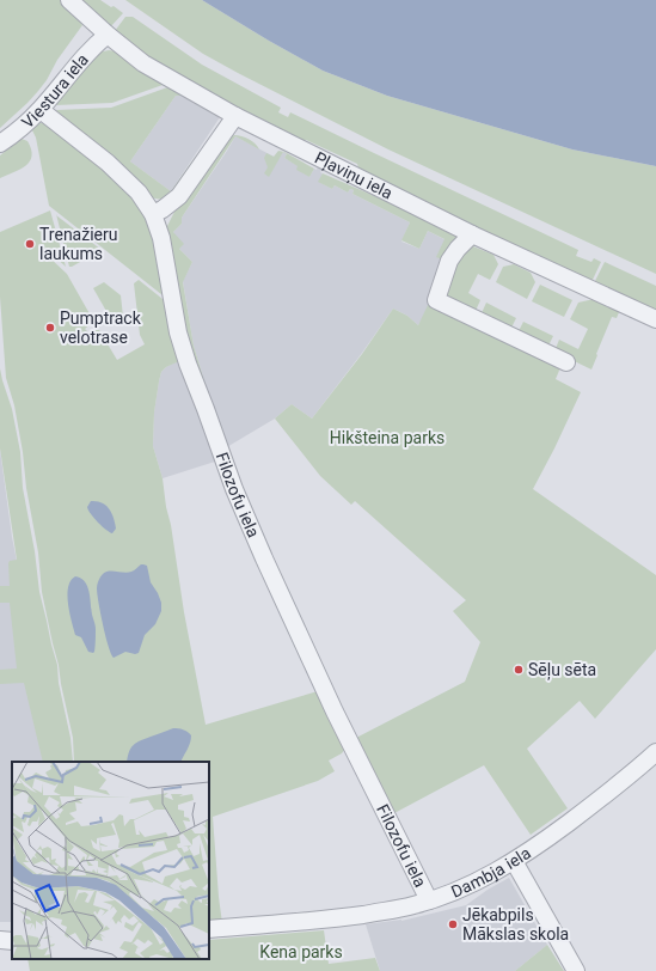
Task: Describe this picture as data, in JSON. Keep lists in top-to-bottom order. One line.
{"streets":{"street":["Viestura iela","Pļaviņu iela","Filozofu iela","Dambja iela"]},"crossings":[["Viestura iela","Pļaviņu iela"],["Viestura iela","Filozofu iela"],["Filozofu iela","Dambja iela"]],"parks":["Hikšteina parks","Kena parks"],"places":["Trenažieru laukums","Pumptrack velotrase","Sēļu sēta","Jēkabpils Mākslas skola"]}
